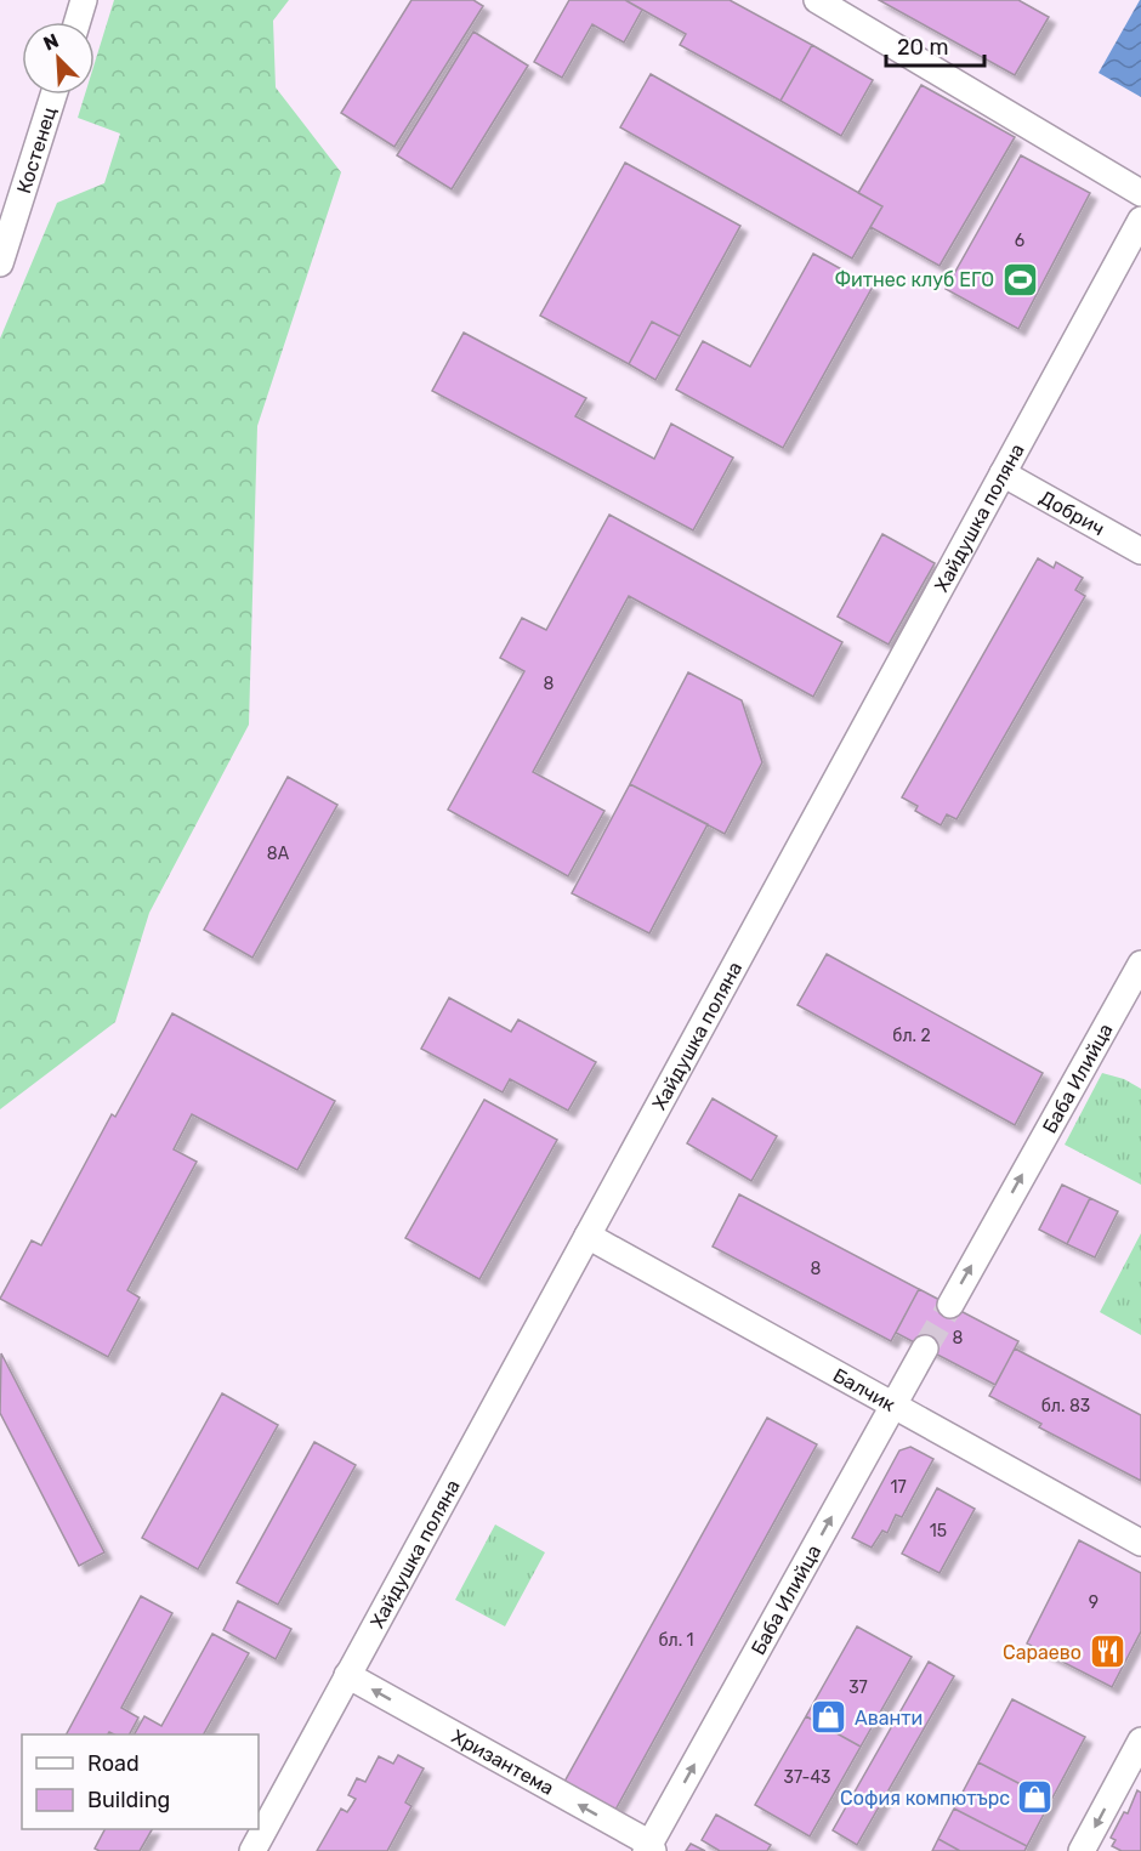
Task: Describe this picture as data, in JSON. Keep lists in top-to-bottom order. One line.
{"streets":{"street":["Костенец","Добрич","Хайдушка поляна","Баба Илийца","Балчик","Хризантема"]},"crossings":[["Добрич","Хайдушка поляна"],["Хайдушка поляна","Балчик"],["Хайдушка поляна","Хризантема"],["Баба Илийца","Балчик"],["Баба Илийца","Хризантема"]],"one_way":["Баба Илийца","Хризантема"],"places":{"sports":["Фитнес клуб ЕГО"],"restaurant":["Сараево"],"shop":["Аванти","София компютърс"]},"house_numbers":["6","8","8A","бл. 2","8","8","бл. 83","17","15","9","бл. 1","37","37-43"],"legend":["Road","Building"],"scale_bar":"20 m","north":"top left"}
